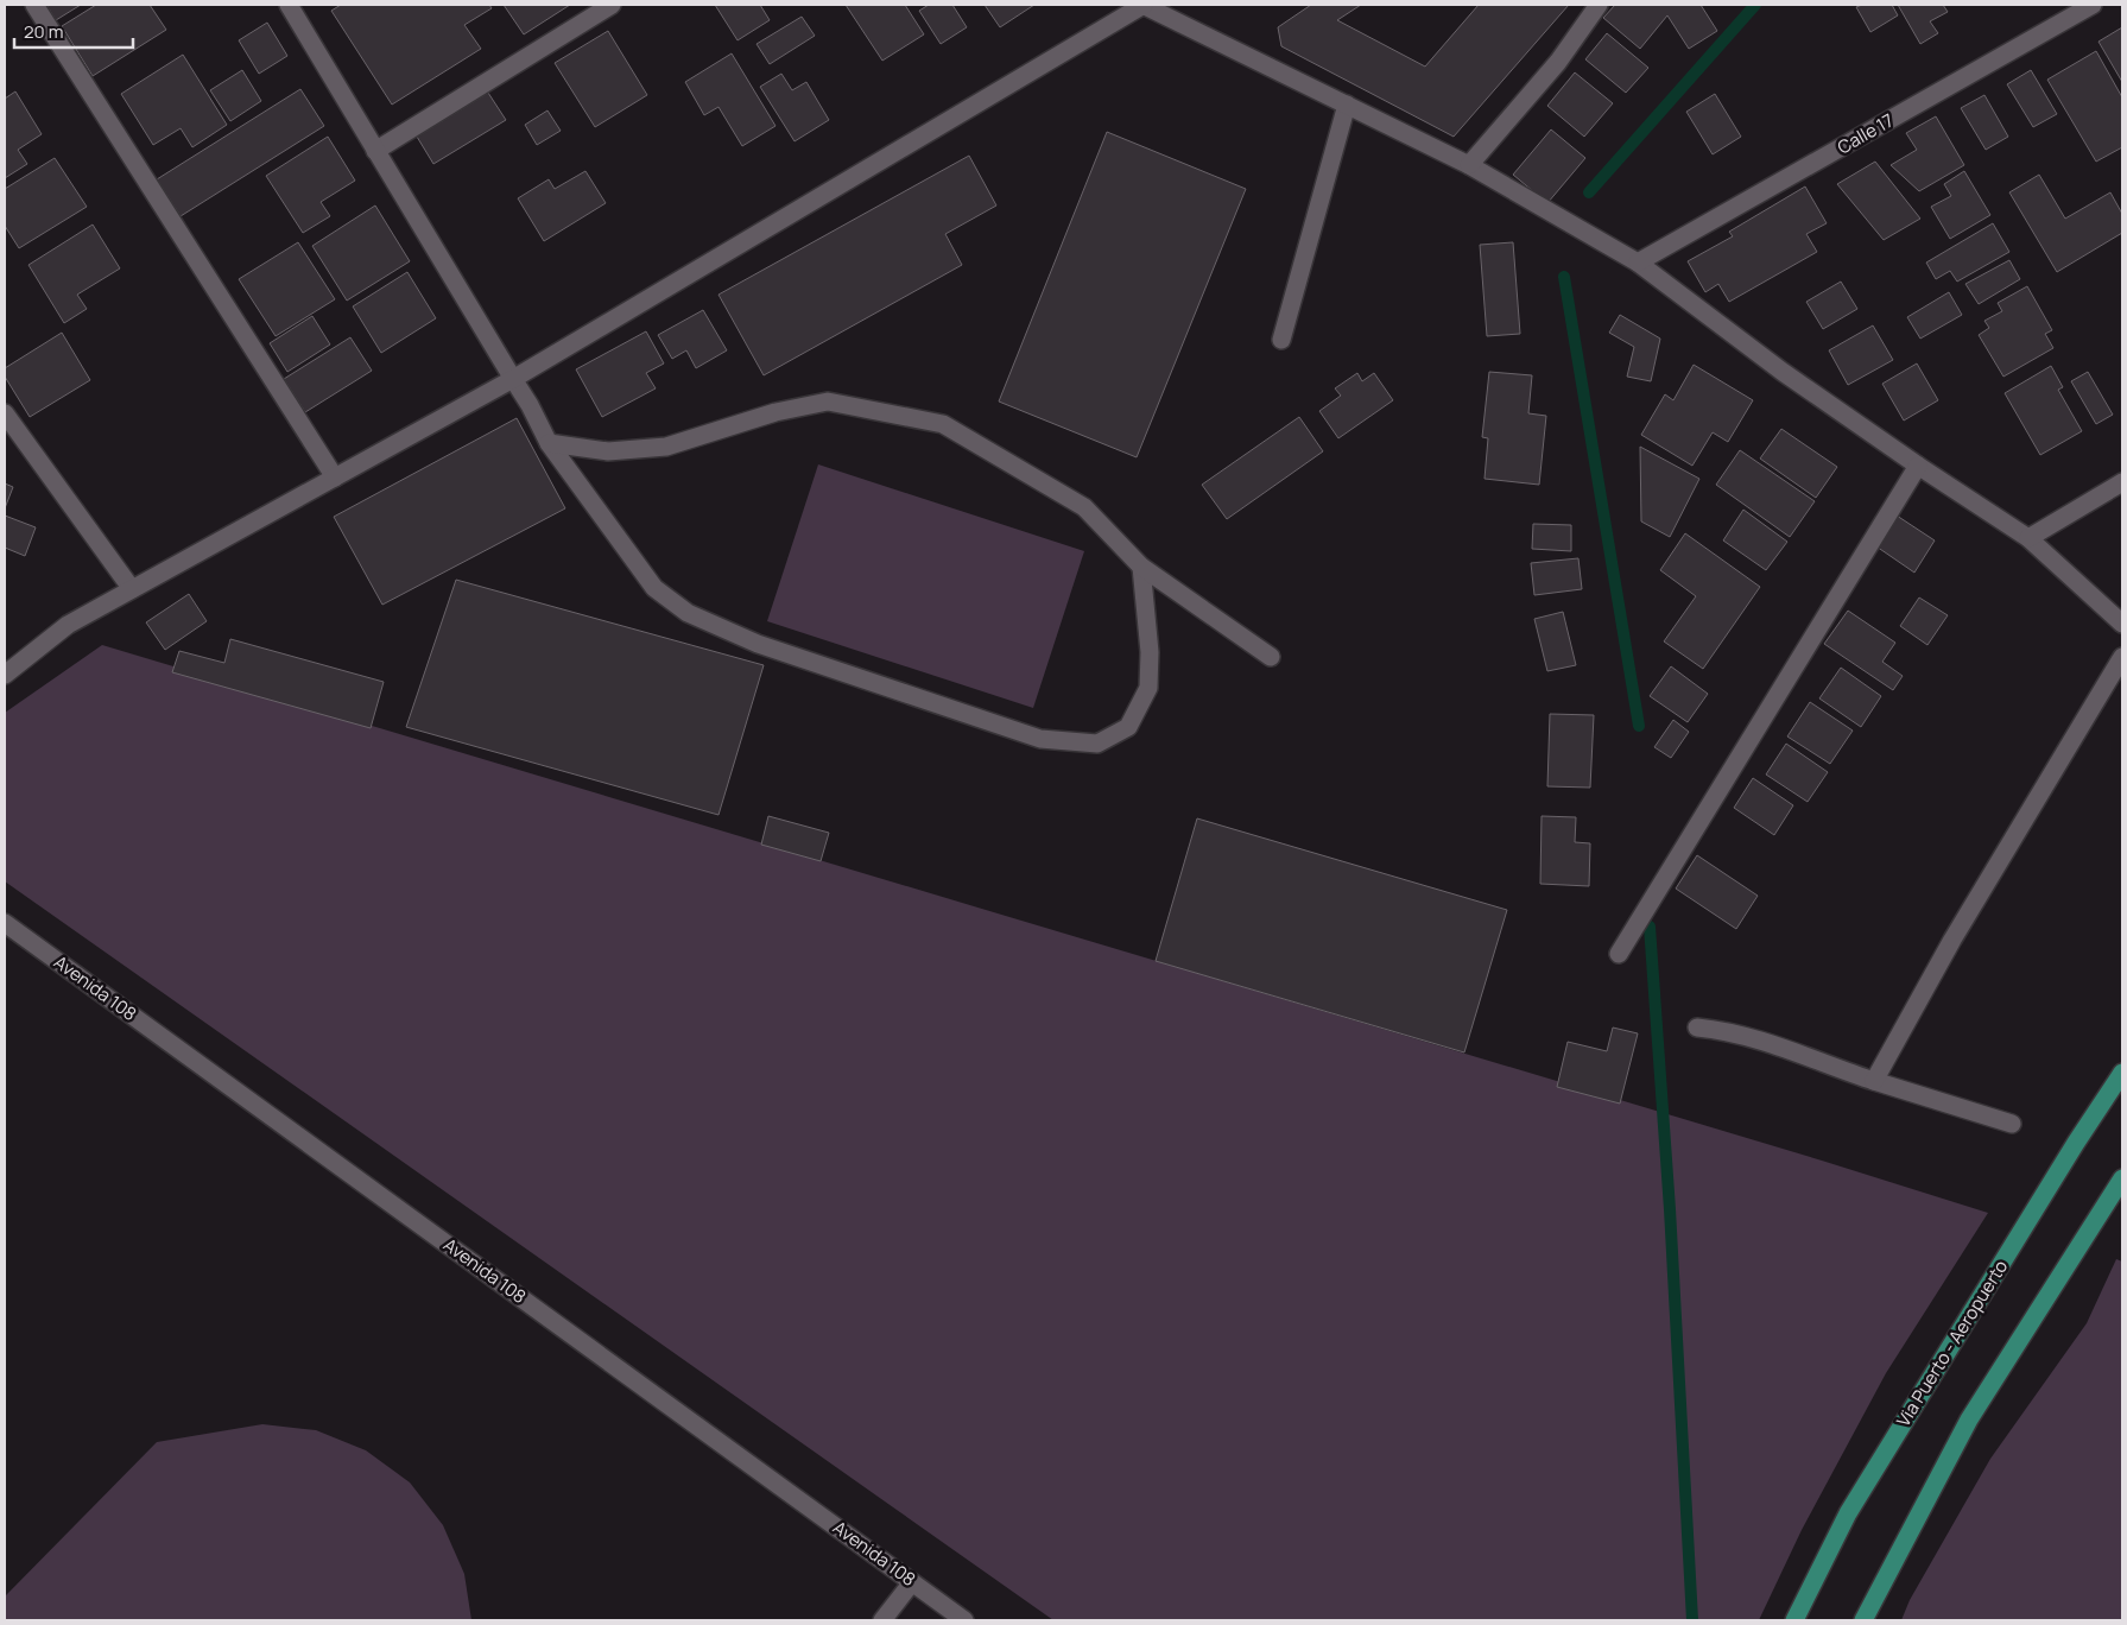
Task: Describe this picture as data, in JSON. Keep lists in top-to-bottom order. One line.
{"streets":{"main road":["Via Puerto - Aeropuerto"],"street":["Calle 17","Avenida 108"]},"scale_bar":"20 m"}
